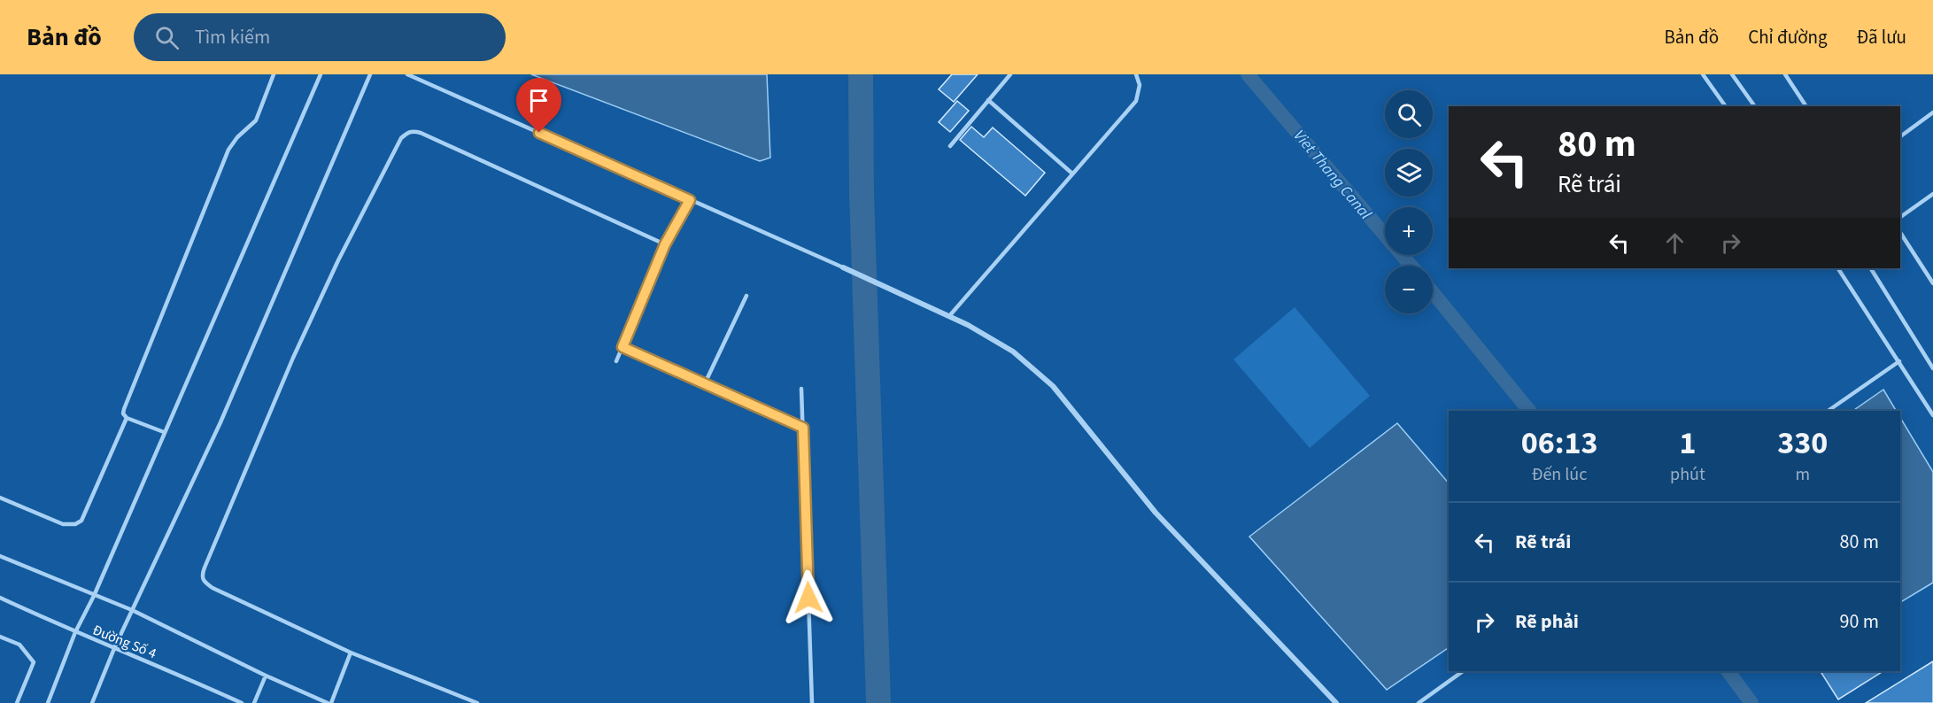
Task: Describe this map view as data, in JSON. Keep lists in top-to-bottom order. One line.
{"streets":{"lane":["Đường Số 4"]},"water":["Viet Thang Canal"],"page":{"header":"Bản đồ","search":"Tìm kiếm","nav":["Bản đồ","Chỉ đường","Đã lưu"],"map_buttons":["+","−"],"turn":["80 m","Rẽ trái"],"eta":["06:13","Đến lúc","1","phút","330","m"],"list":[{"name":"Rẽ trái","value":"80 m"},{"name":"Rẽ phải","value":"90 m"}]}}
